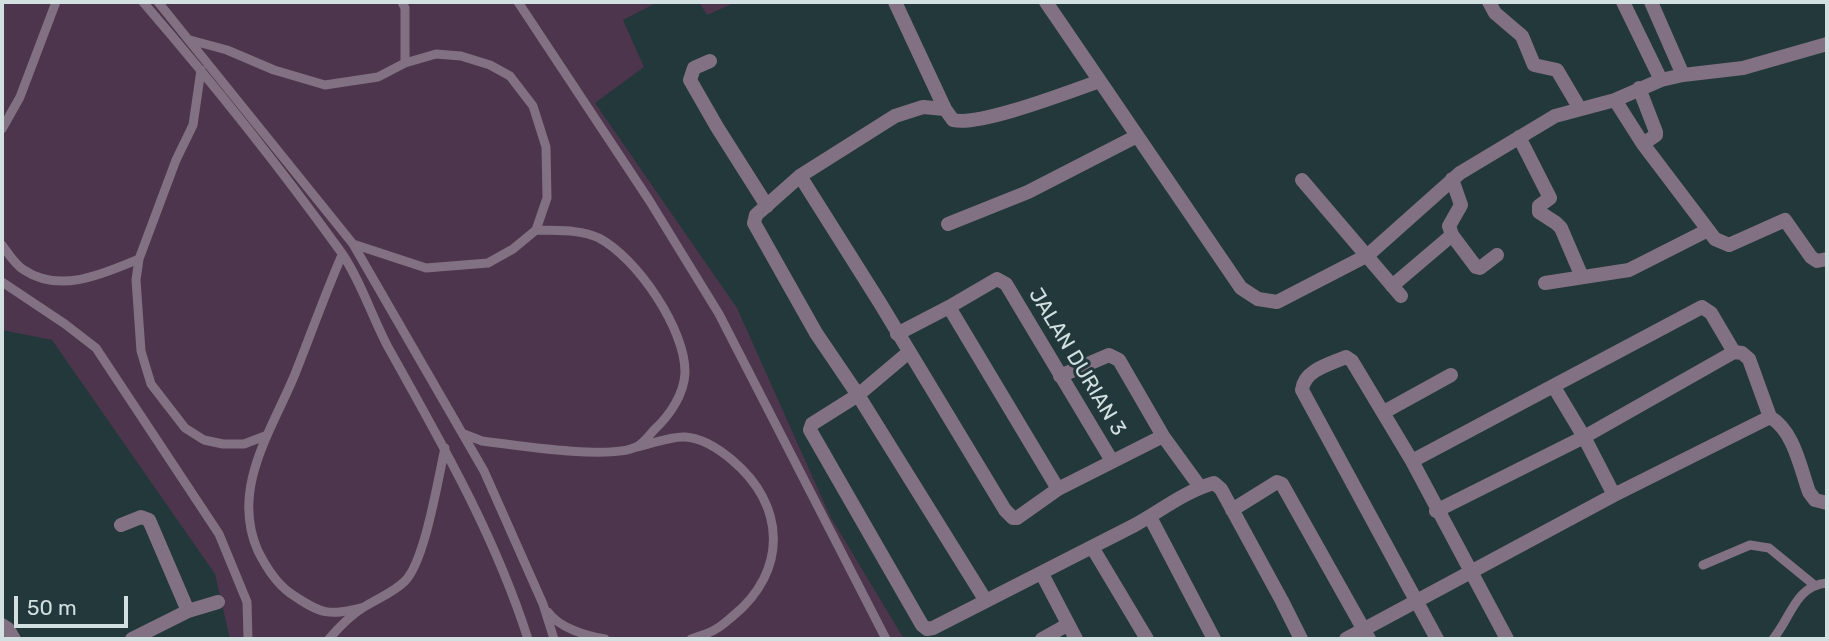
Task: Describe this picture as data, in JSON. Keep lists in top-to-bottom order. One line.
{"streets":{"street":["JALAN DURIAN 3"]},"scale_bar":"50 m"}
